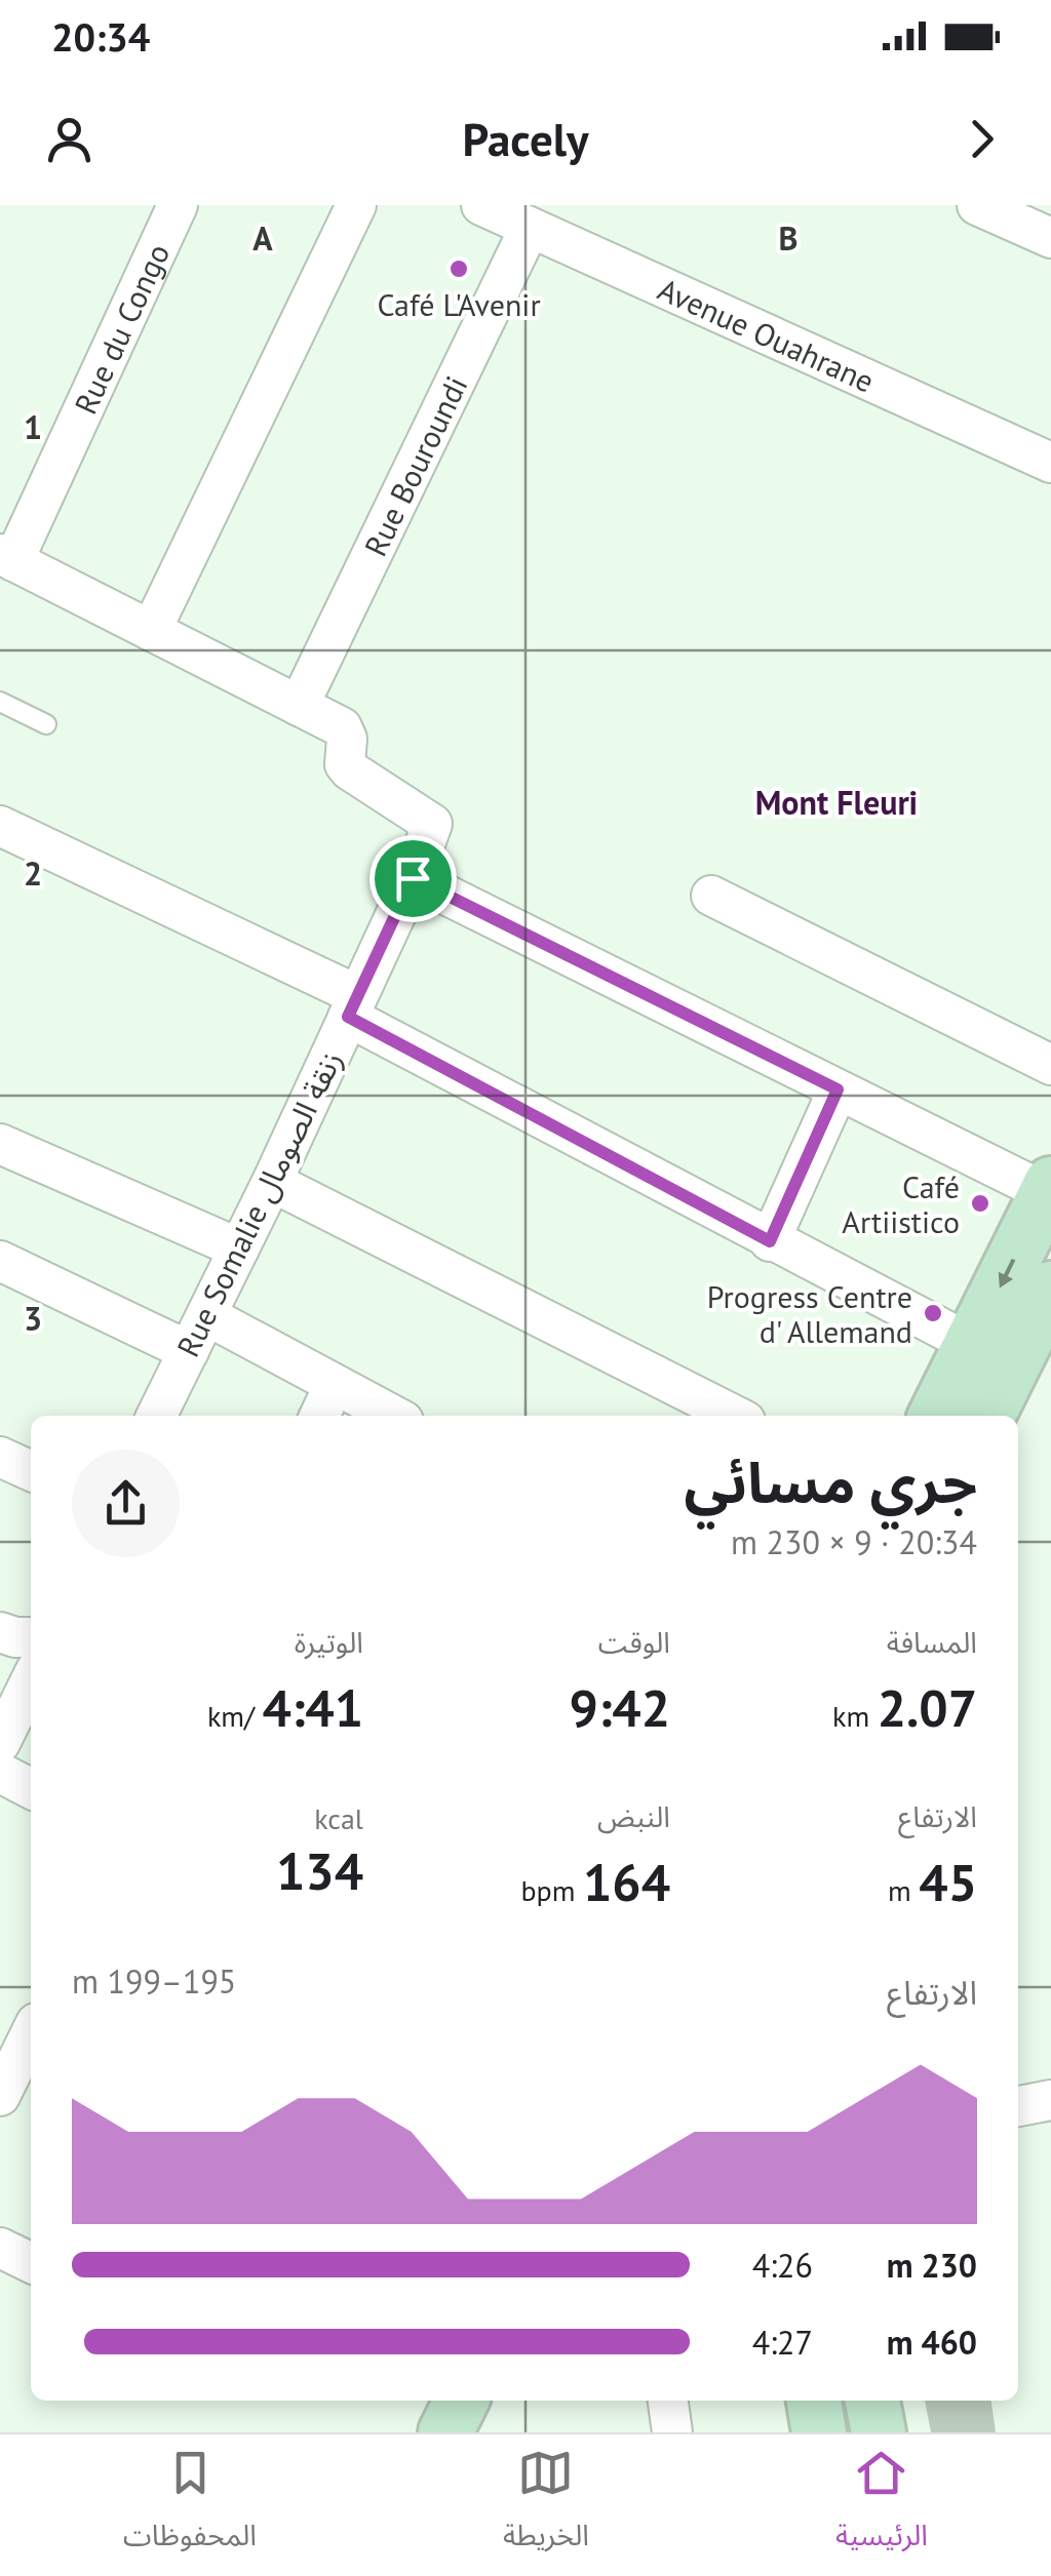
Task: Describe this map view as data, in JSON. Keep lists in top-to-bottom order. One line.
{"streets":{"street":["Rue du Congo","Avenue Ouahrane","Rue Bouroundi","Rue Somalie زنقة الصومال"]},"crossings":[["Avenue Ouahrane","Rue Bouroundi"],["Rue Bouroundi","Rue Somalie زنقة الصومال"]],"districts":["Mont Fleuri"],"places":["Café L'Avenir","Café Artiistico","Progress Centre d' Allemand"],"page":{"status":"20:34","header":"Pacely","heading":["جري مسائي","20:34 · 9 × 230 m"],"stats":[["المسافة","2.07 km"],["الوقت","9:42"],["الوتيرة","4:41 /km"],["الارتفاع","45 m"],["النبض","164 bpm"],["kcal","134"]],"chart":["الارتفاع","195–199 m"],"list":[{"name":"230 m","note":"4:26"},{"name":"460 m","note":"4:27"}],"tabs":["الرئيسية","الخريطة","المحفوظات"]},"grid":{"columns":["A","B"],"rows":["1","2","3"]}}
